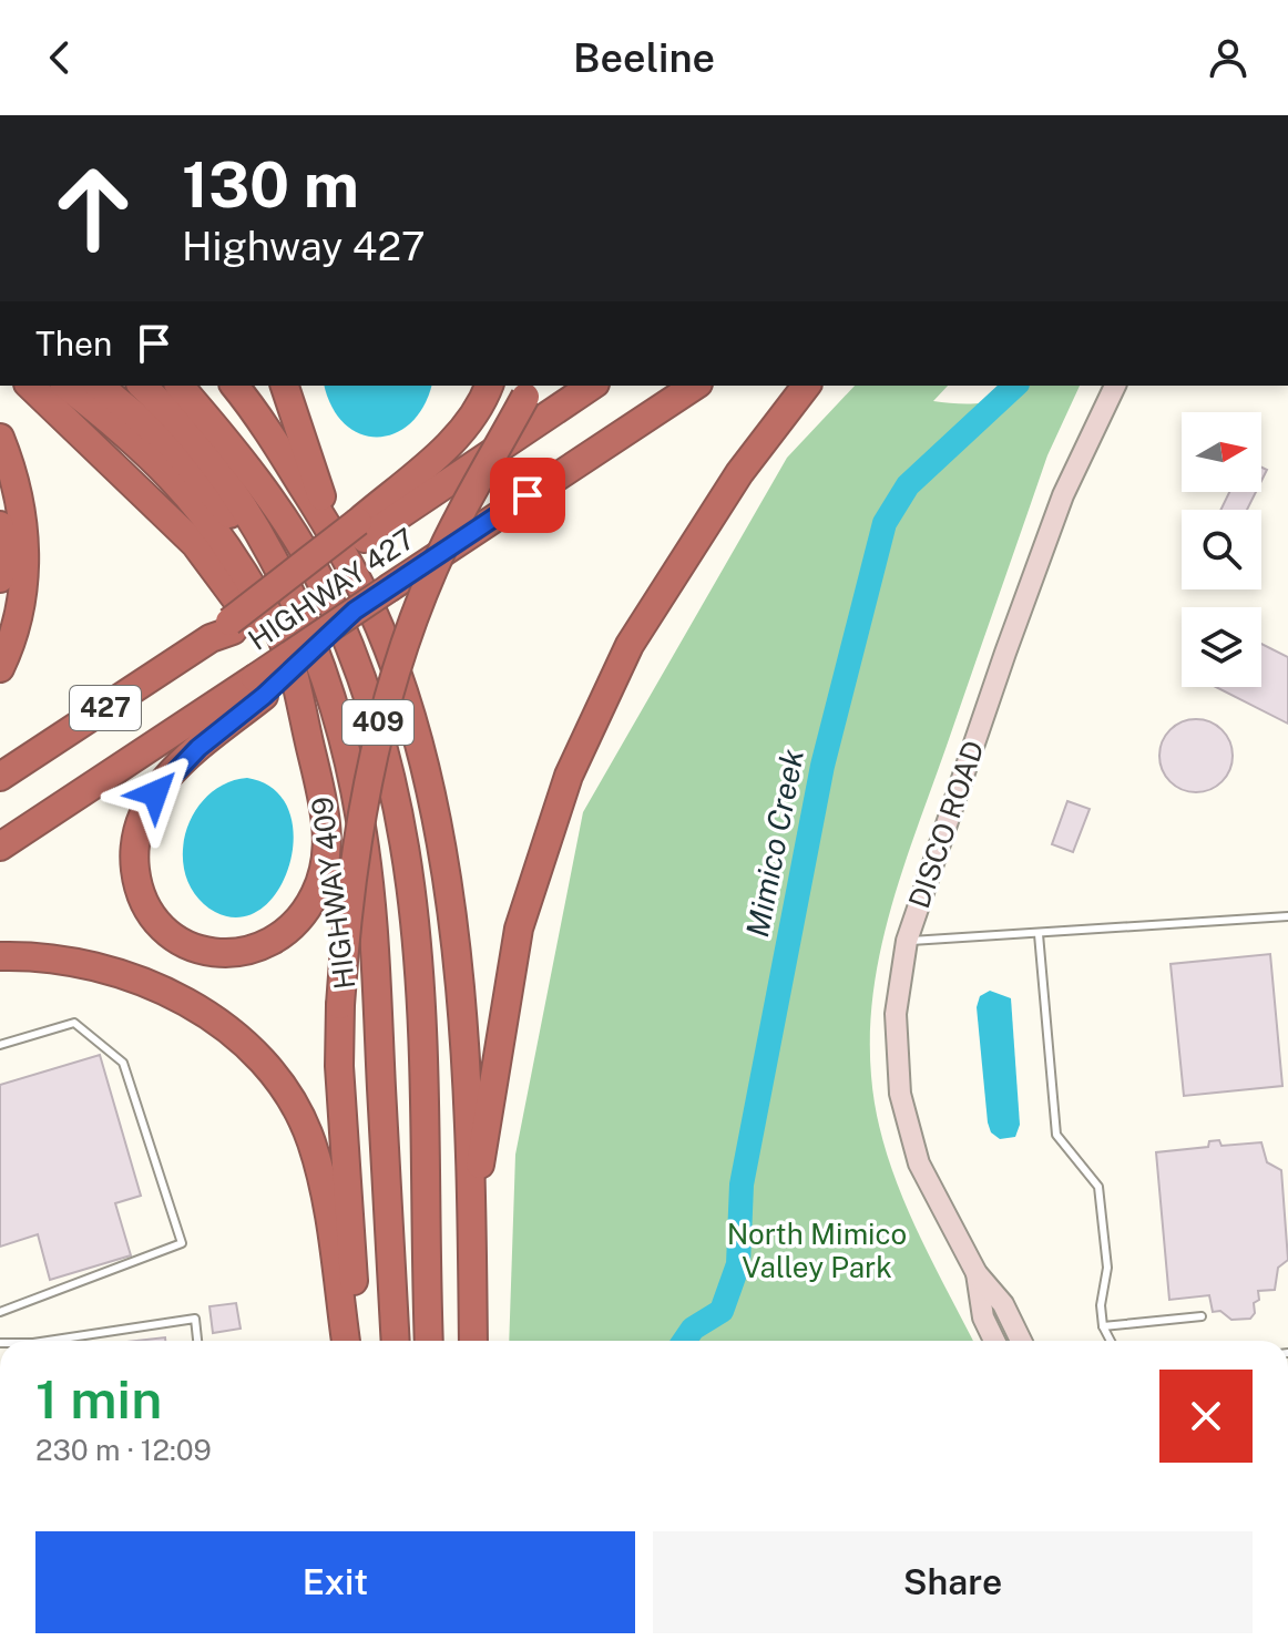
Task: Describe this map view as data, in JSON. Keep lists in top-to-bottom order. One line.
{"streets":{"highway":["HIGHWAY 427","427","409","HIGHWAY 409"],"main road":["DISCO ROAD"]},"water":["Mimico Creek"],"parks":["North Mimico Valley Park"],"north":"right","page":{"header":"Beeline","turn":["130 m","Highway 427"],"then":"Then","heading":["1 min","230 m · 12:09"],"buttons":["Exit","Share"]}}
